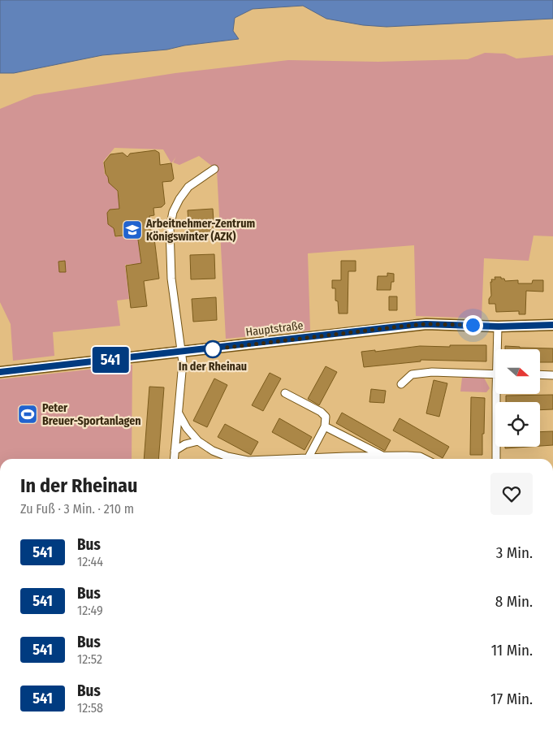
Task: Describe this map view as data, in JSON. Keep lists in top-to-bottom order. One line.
{"streets":{"main road":["Hauptstraße"]},"places":{"school or university":["Arbeitnehmer-Zentrum Königswinter (AZK)"],"other":["In der Rheinau"],"sports":["Peter Breuer-Sportanlagen"]},"lines":["bus line 541"],"north":"right","page":{"on_map":"541","heading":["In der Rheinau","Zu Fuß · 3 Min. · 210 m"],"list":[{"mark":"541","name":"Bus","note":"12:44","value":"3 Min."},{"mark":"541","name":"Bus","note":"12:49","value":"8 Min."},{"mark":"541","name":"Bus","note":"12:52","value":"11 Min."},{"mark":"541","name":"Bus","note":"12:58","value":"17 Min."}]}}
